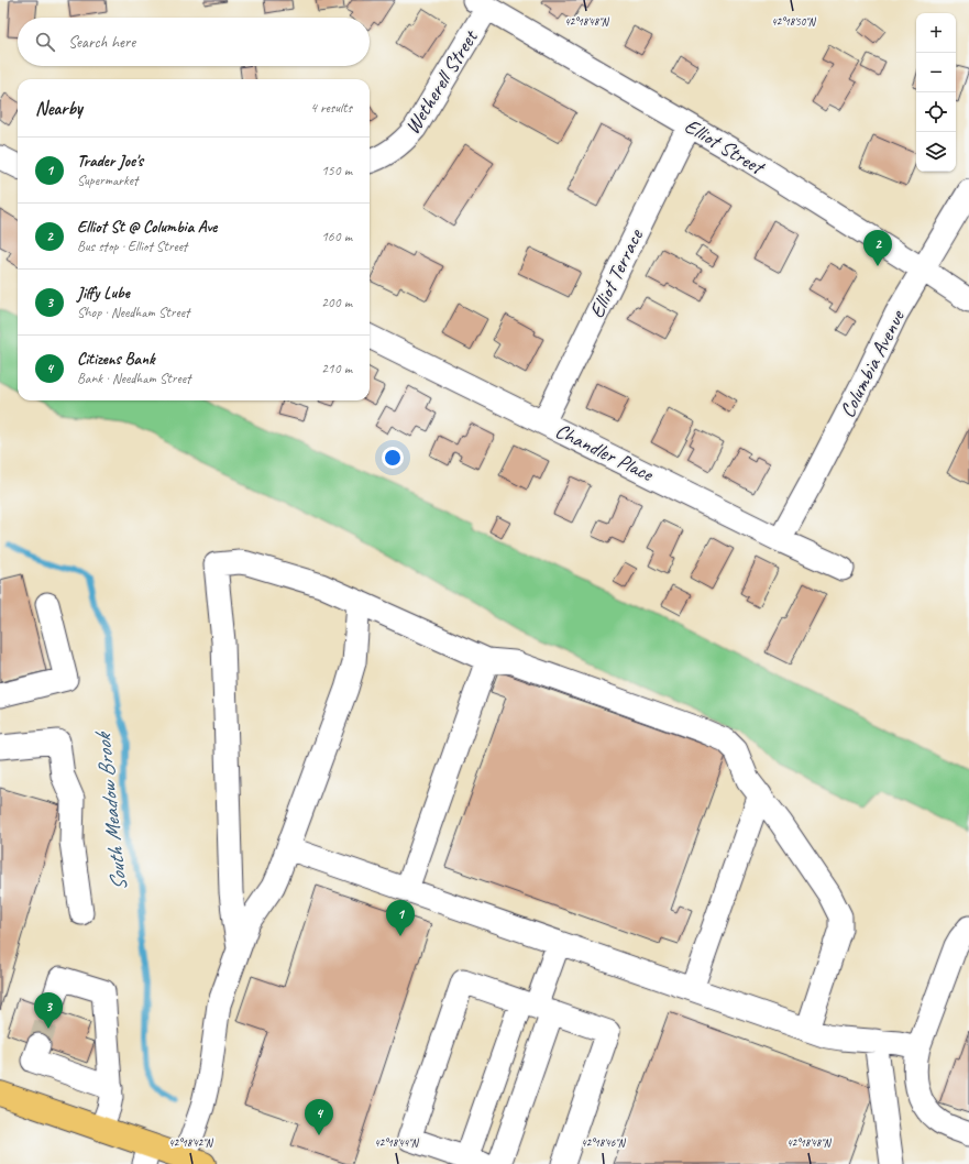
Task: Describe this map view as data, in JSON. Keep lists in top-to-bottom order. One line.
{"streets":{"street":["Wetherell Street","Elliot Street","Elliot Terrace","Columbia Avenue","Chandler Place"]},"crossings":[["Wetherell Street","Elliot Street"],["Elliot Street","Elliot Terrace"],["Elliot Street","Columbia Avenue"],["Elliot Terrace","Chandler Place"],["Columbia Avenue","Chandler Place"]],"water":["South Meadow Brook"],"page":{"map_buttons":["+","−"],"search":"Search here","heading":["Nearby","4 results"],"list":[{"mark":"1","name":"Trader Joe's","note":"Supermarket","value":"150 m"},{"mark":"2","name":"Elliot St @ Columbia Ave","note":"Bus stop · Elliot Street","value":"160 m"},{"mark":"3","name":"Jiffy Lube","note":"Shop · Needham Street","value":"200 m"},{"mark":"4","name":"Citizens Bank","note":"Bank · Needham Street","value":"210 m"}],"pins":["2","1","3","4"]},"coordinates":["42°18'48\"N","42°18'50\"N","42°18'42\"N","42°18'44\"N","42°18'46\"N"]}
